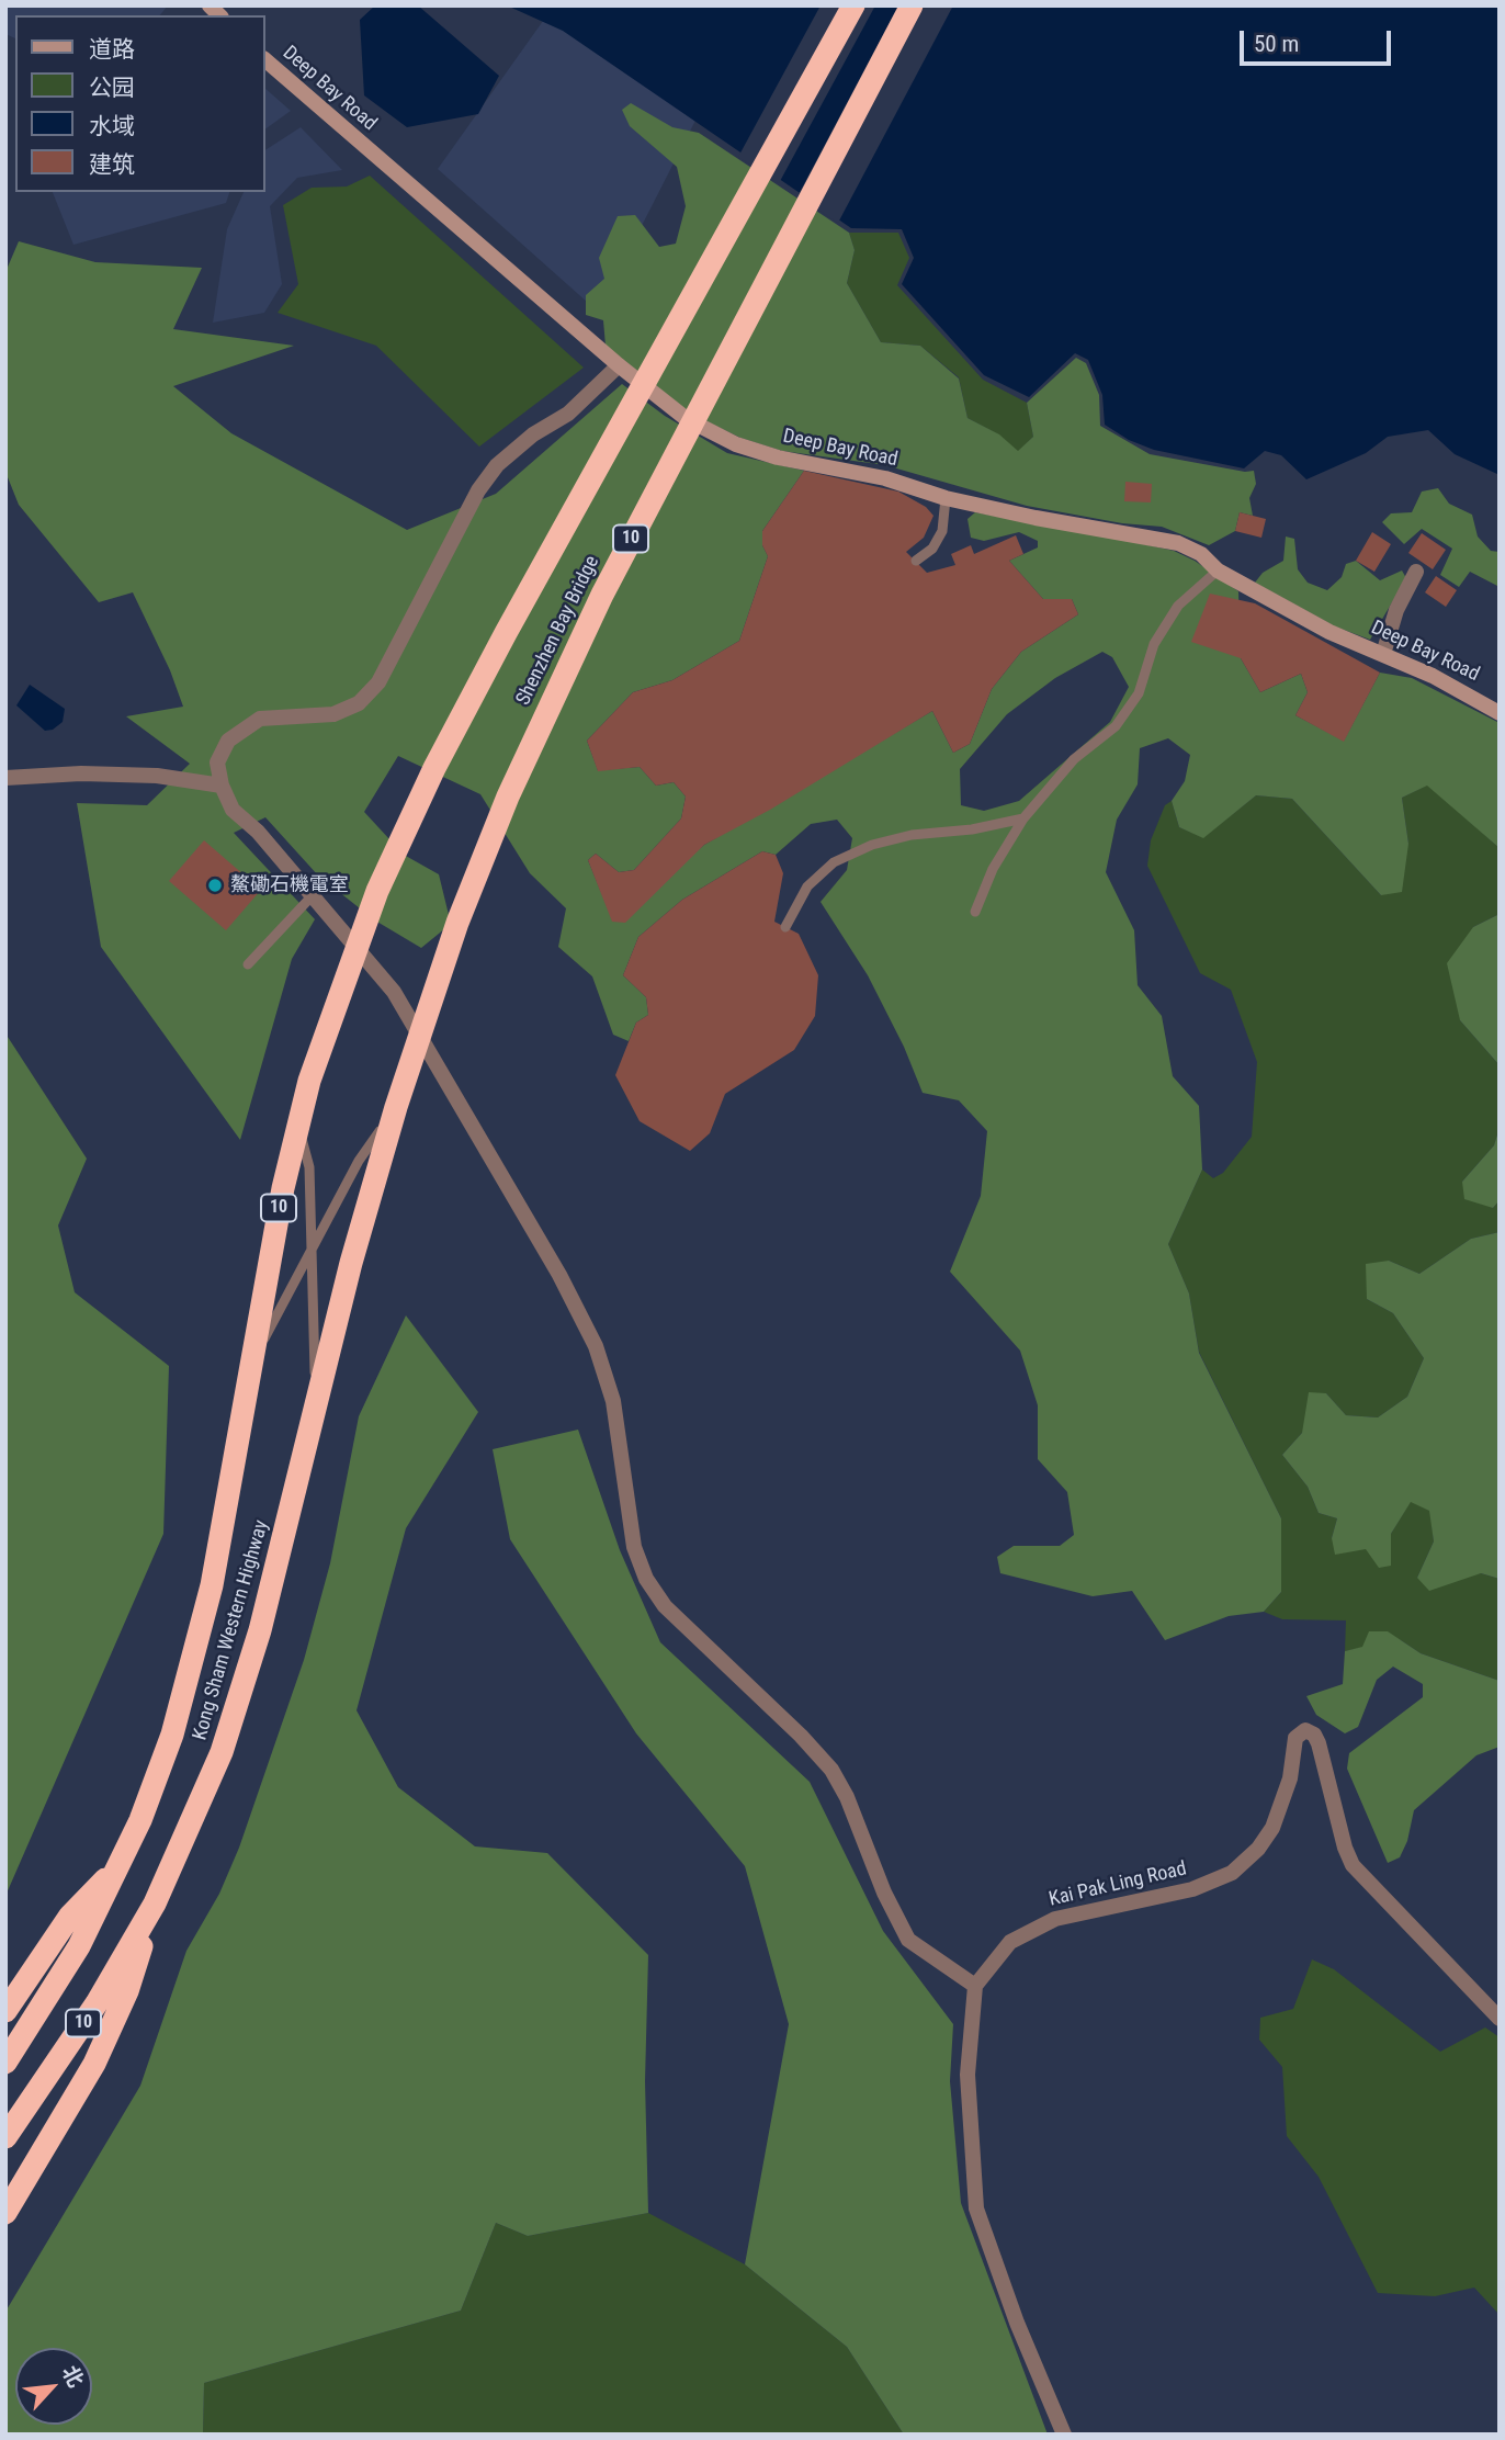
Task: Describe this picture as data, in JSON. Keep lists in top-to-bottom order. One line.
{"streets":{"highway":["10","Shenzhen Bay Bridge","Kong Sham Western Highway"],"street":["Deep Bay Road","Kai Pak Ling Road"]},"crossings":[["Shenzhen Bay Bridge","Kong Sham Western Highway"]],"places":["鰲磡石機電室"],"legend":["道路","公园","水域","建筑"],"scale_bar":"50 m","north":"top right"}
